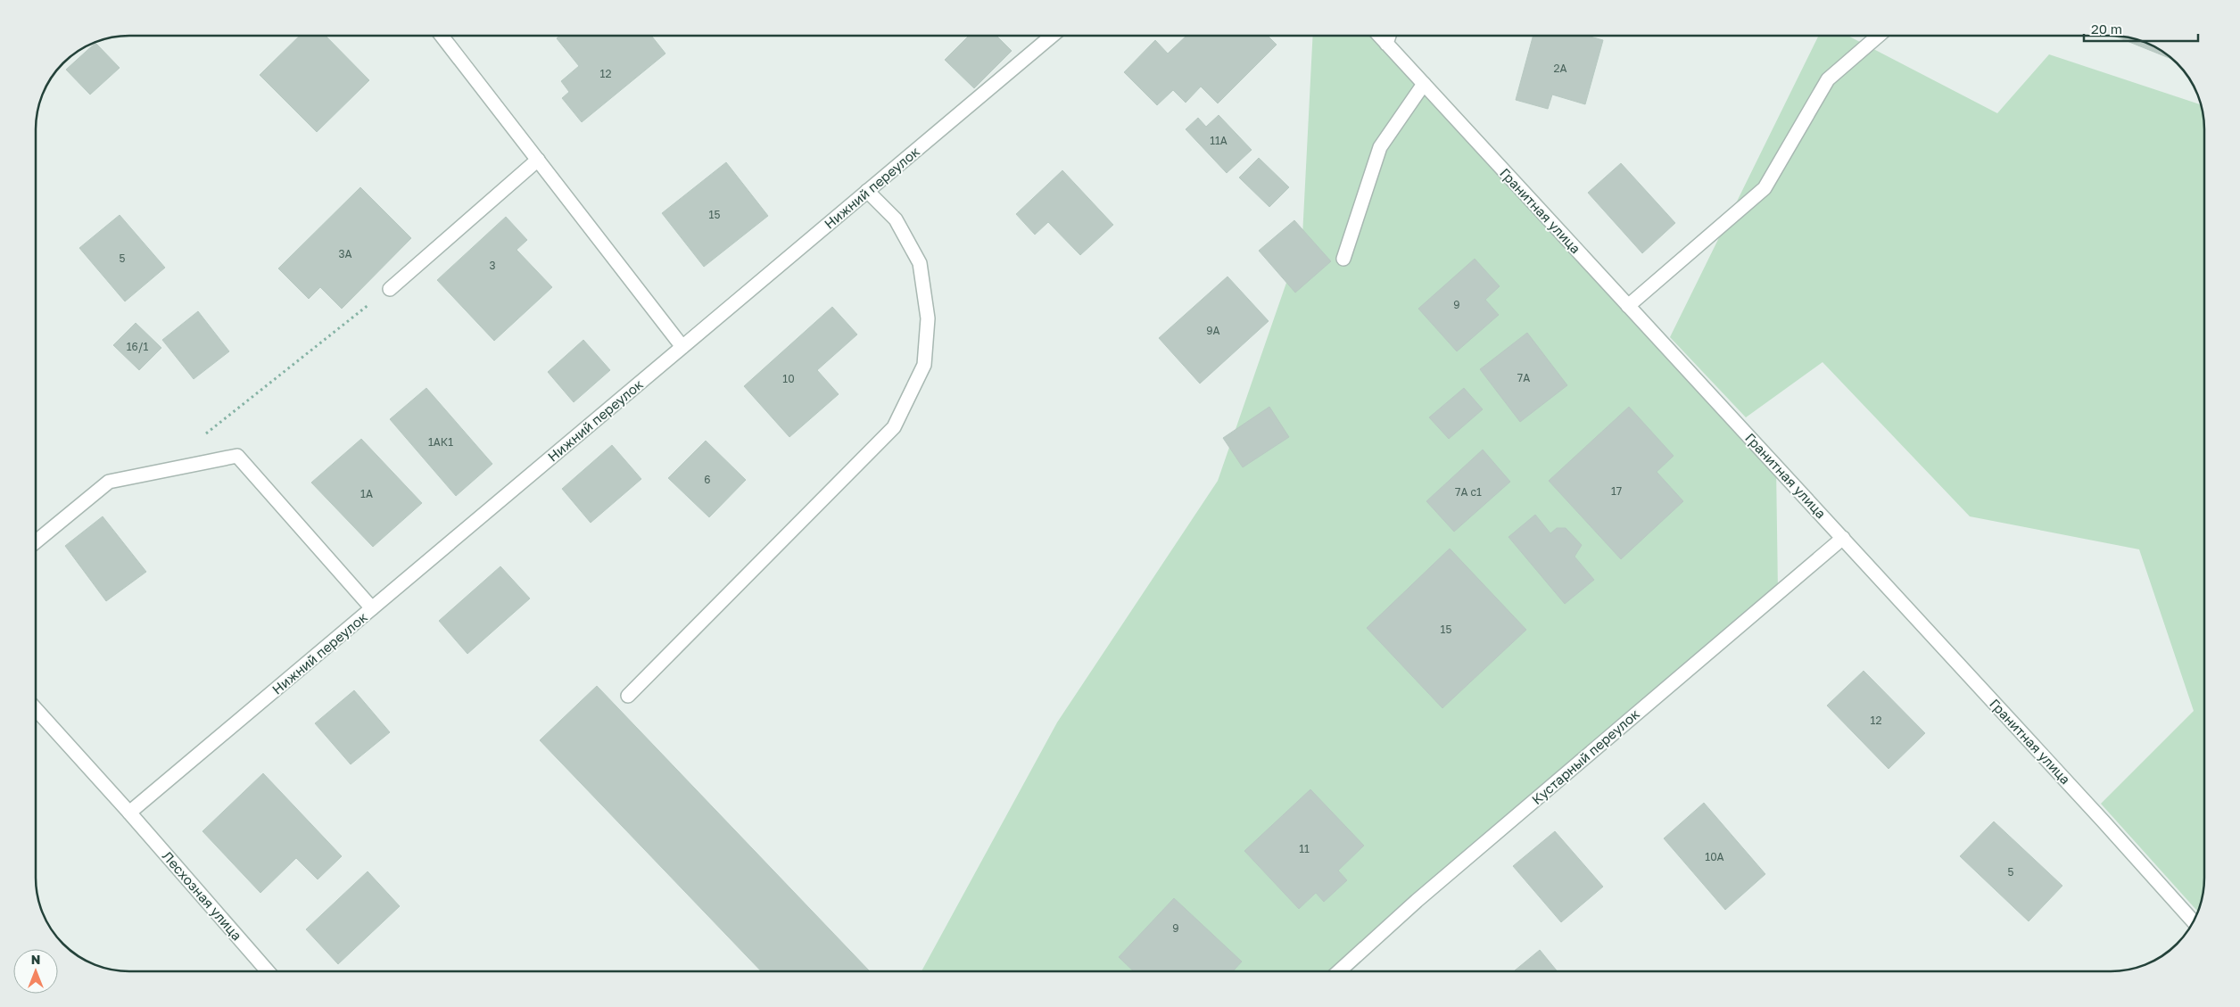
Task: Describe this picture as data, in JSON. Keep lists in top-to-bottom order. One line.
{"streets":{"street":["Нижний переулок","Гранитная улица","Кустарный переулок","Лесхозная улица"]},"crossings":[["Нижний переулок","Лесхозная улица"],["Гранитная улица","Кустарный переулок"]],"house_numbers":["2А","12","11А","15","3А","5","3","9","9А","16/1","7А","10","1АК1","6","17","7А с1","1А","15","12","11","10А","5","9"],"scale_bar":"20 m","north":"top"}
